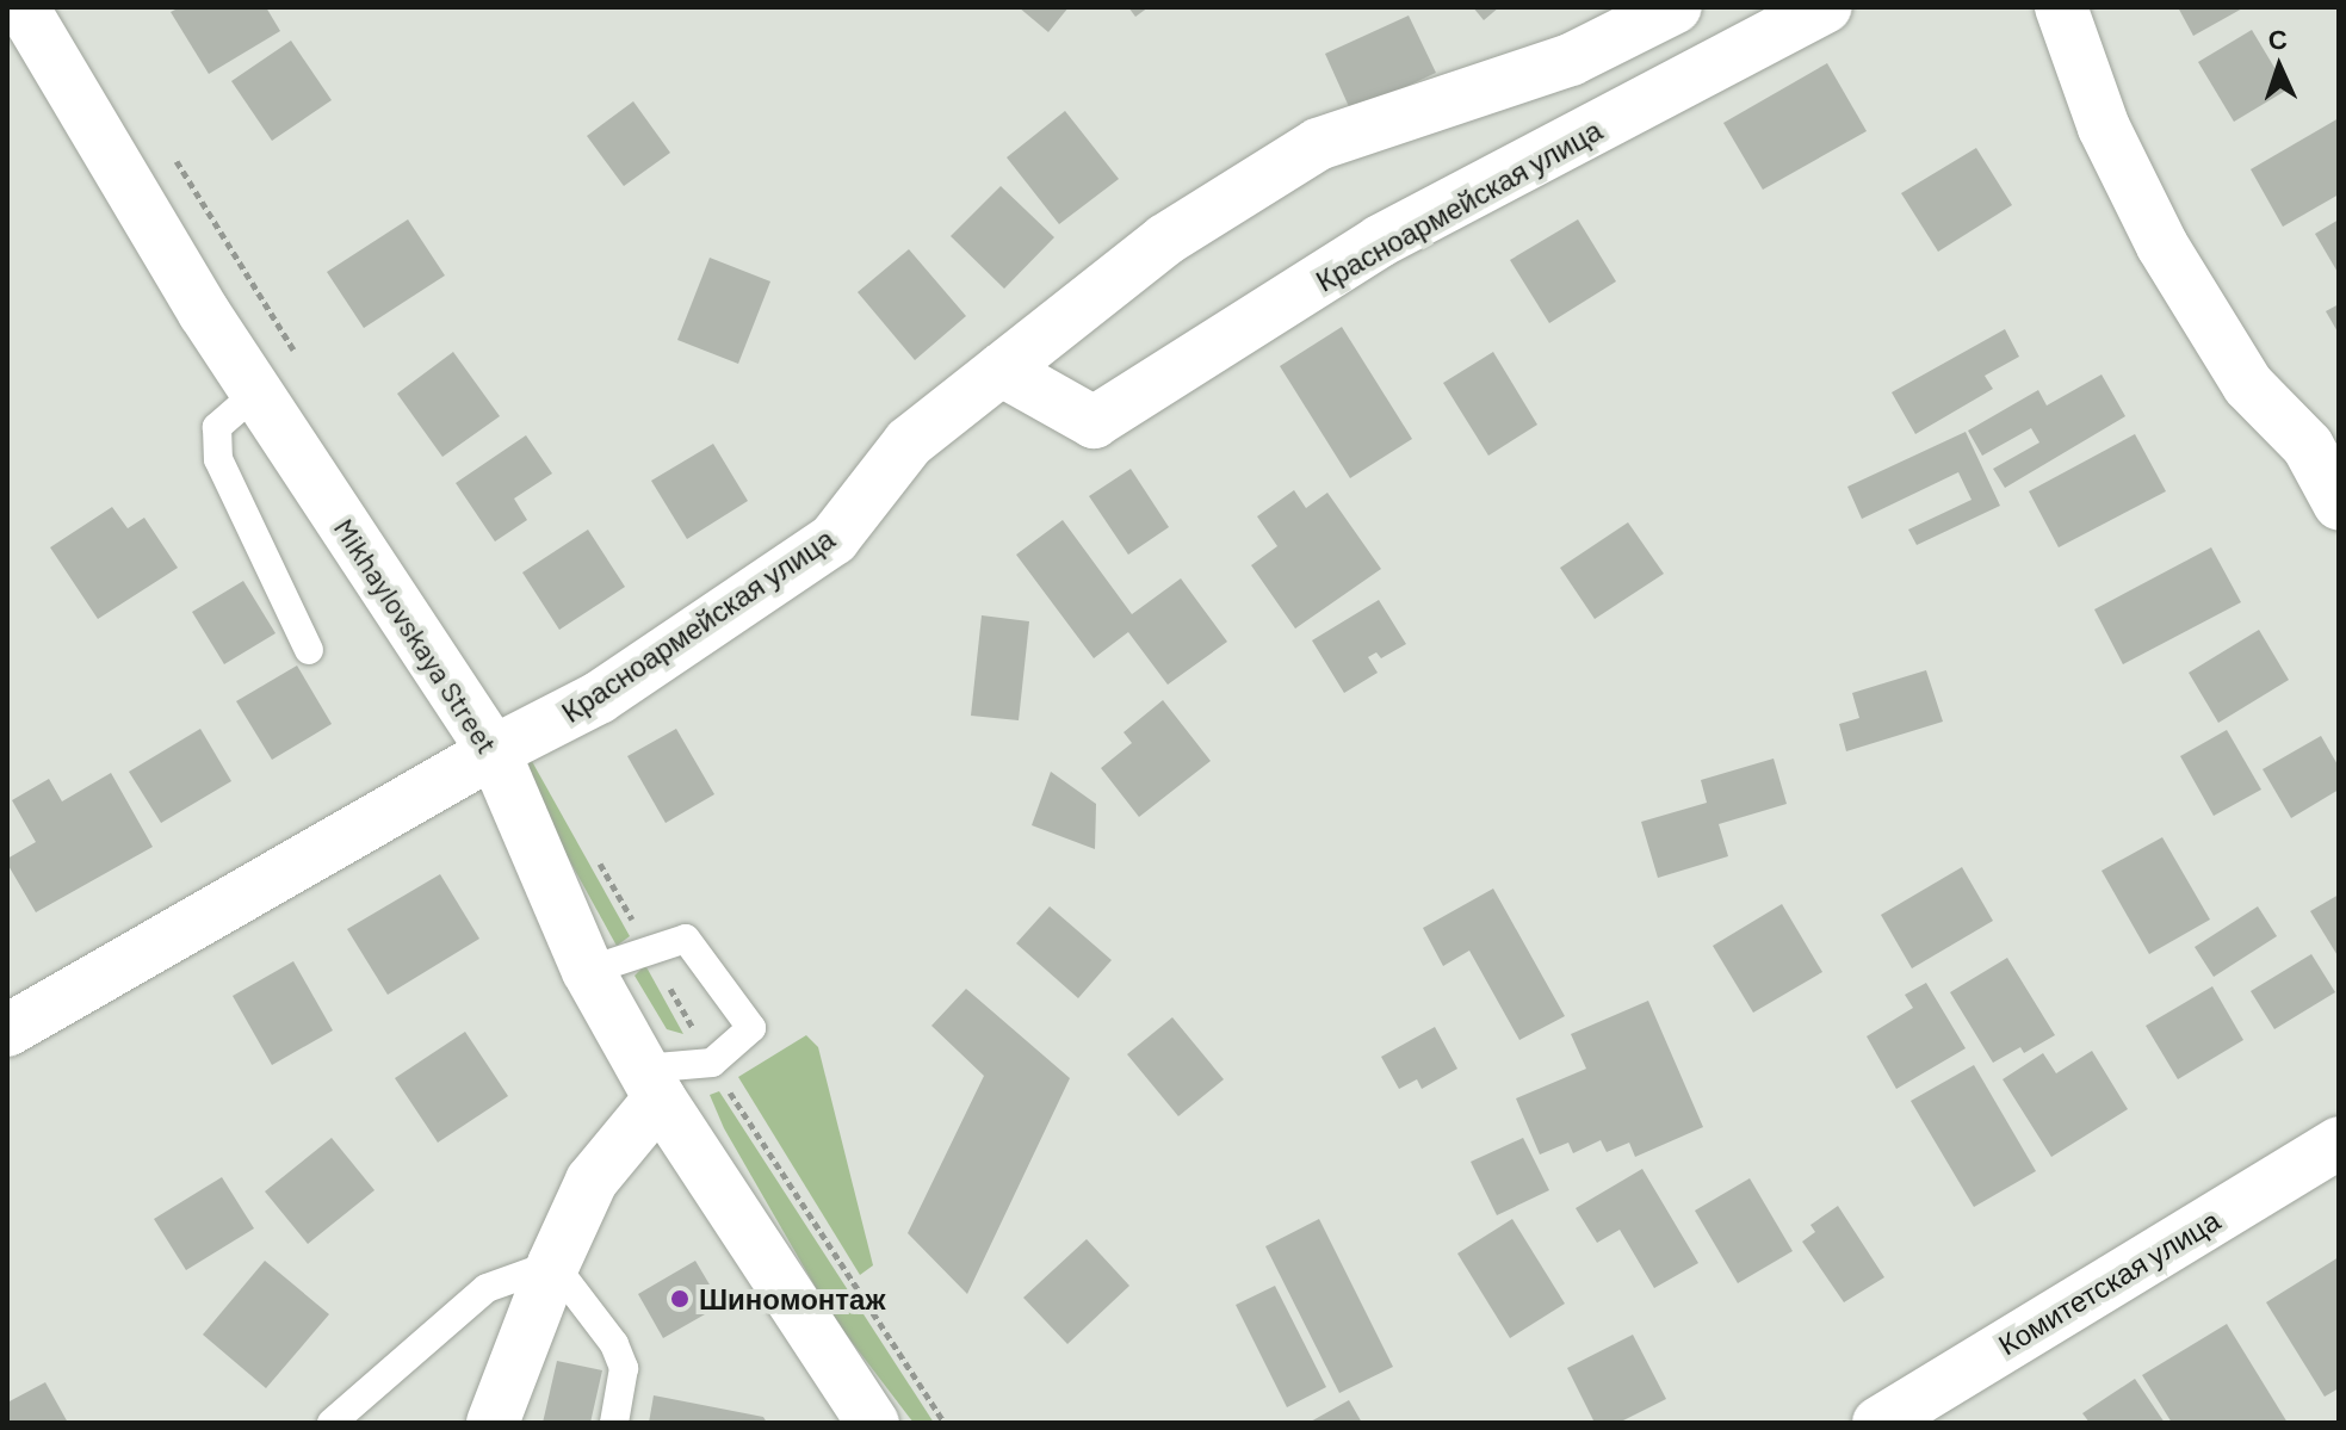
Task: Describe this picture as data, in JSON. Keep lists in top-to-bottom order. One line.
{"streets":{"street":["Красноармейская улица","Mikhaylovskaya Street","Комитетская улица"]},"crossings":[["Красноармейская улица","Mikhaylovskaya Street"]],"places":["Шиномонтаж"],"north":"top"}
